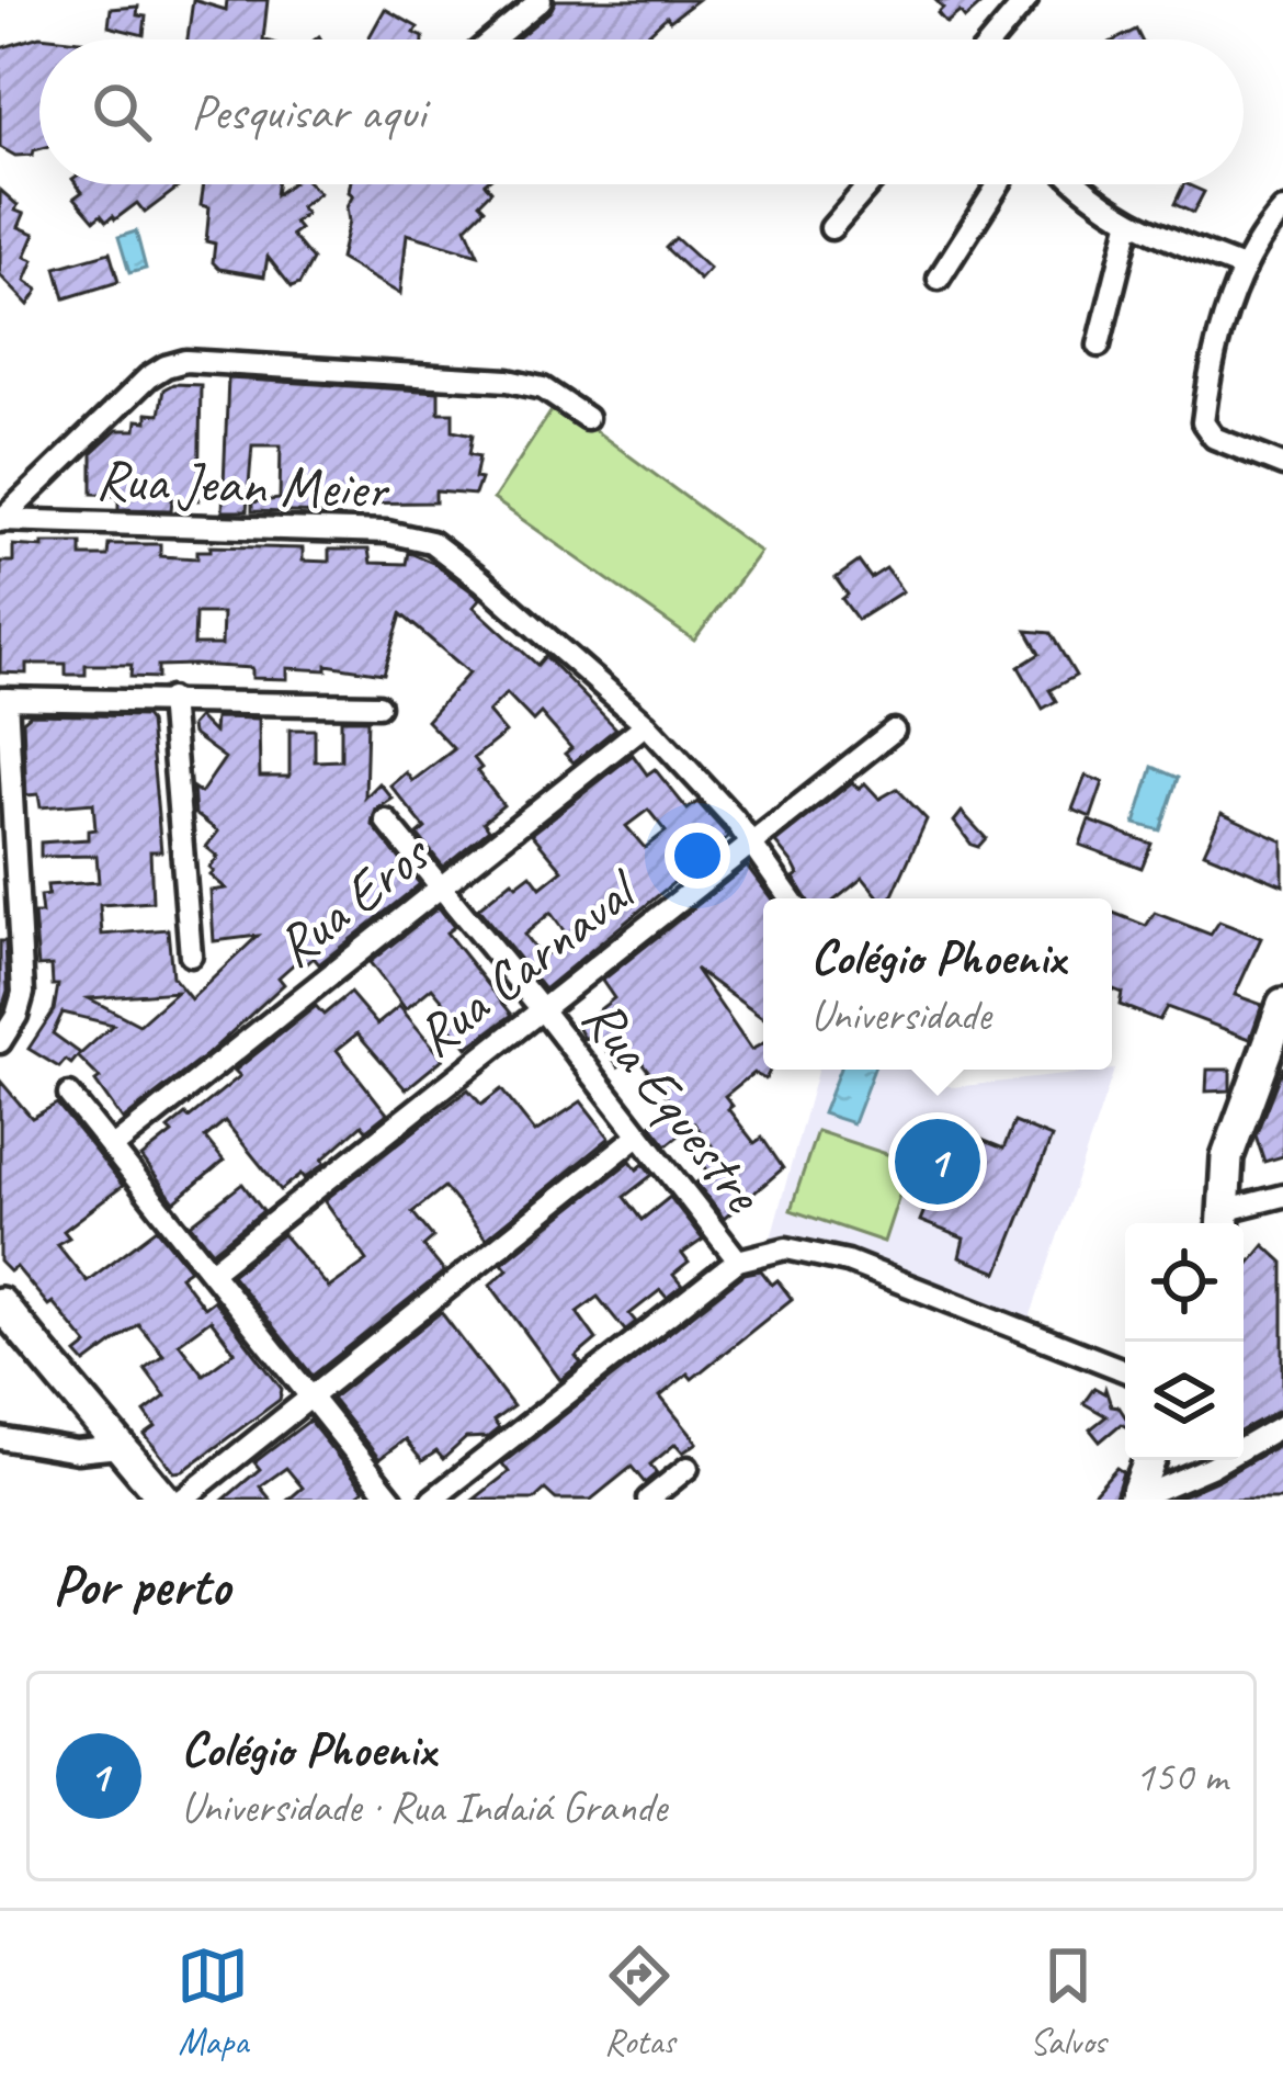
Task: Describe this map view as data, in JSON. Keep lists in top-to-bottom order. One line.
{"streets":{"street":["Rua Jean Meier","Rua Eros","Rua Carnaval","Rua Equestre"]},"crossings":[["Rua Jean Meier","Rua Eros"],["Rua Jean Meier","Rua Carnaval"],["Rua Eros","Rua Equestre"],["Rua Carnaval","Rua Equestre"]],"page":{"search":"Pesquisar aqui","popup":["Colégio Phoenix","Universidade"],"pins":"1","heading":"Por perto","list":[{"mark":"1","name":"Colégio Phoenix","note":"Universidade · Rua Indaiá Grande","value":"150 m"}],"nav":["Mapa","Rotas","Salvos"]}}
